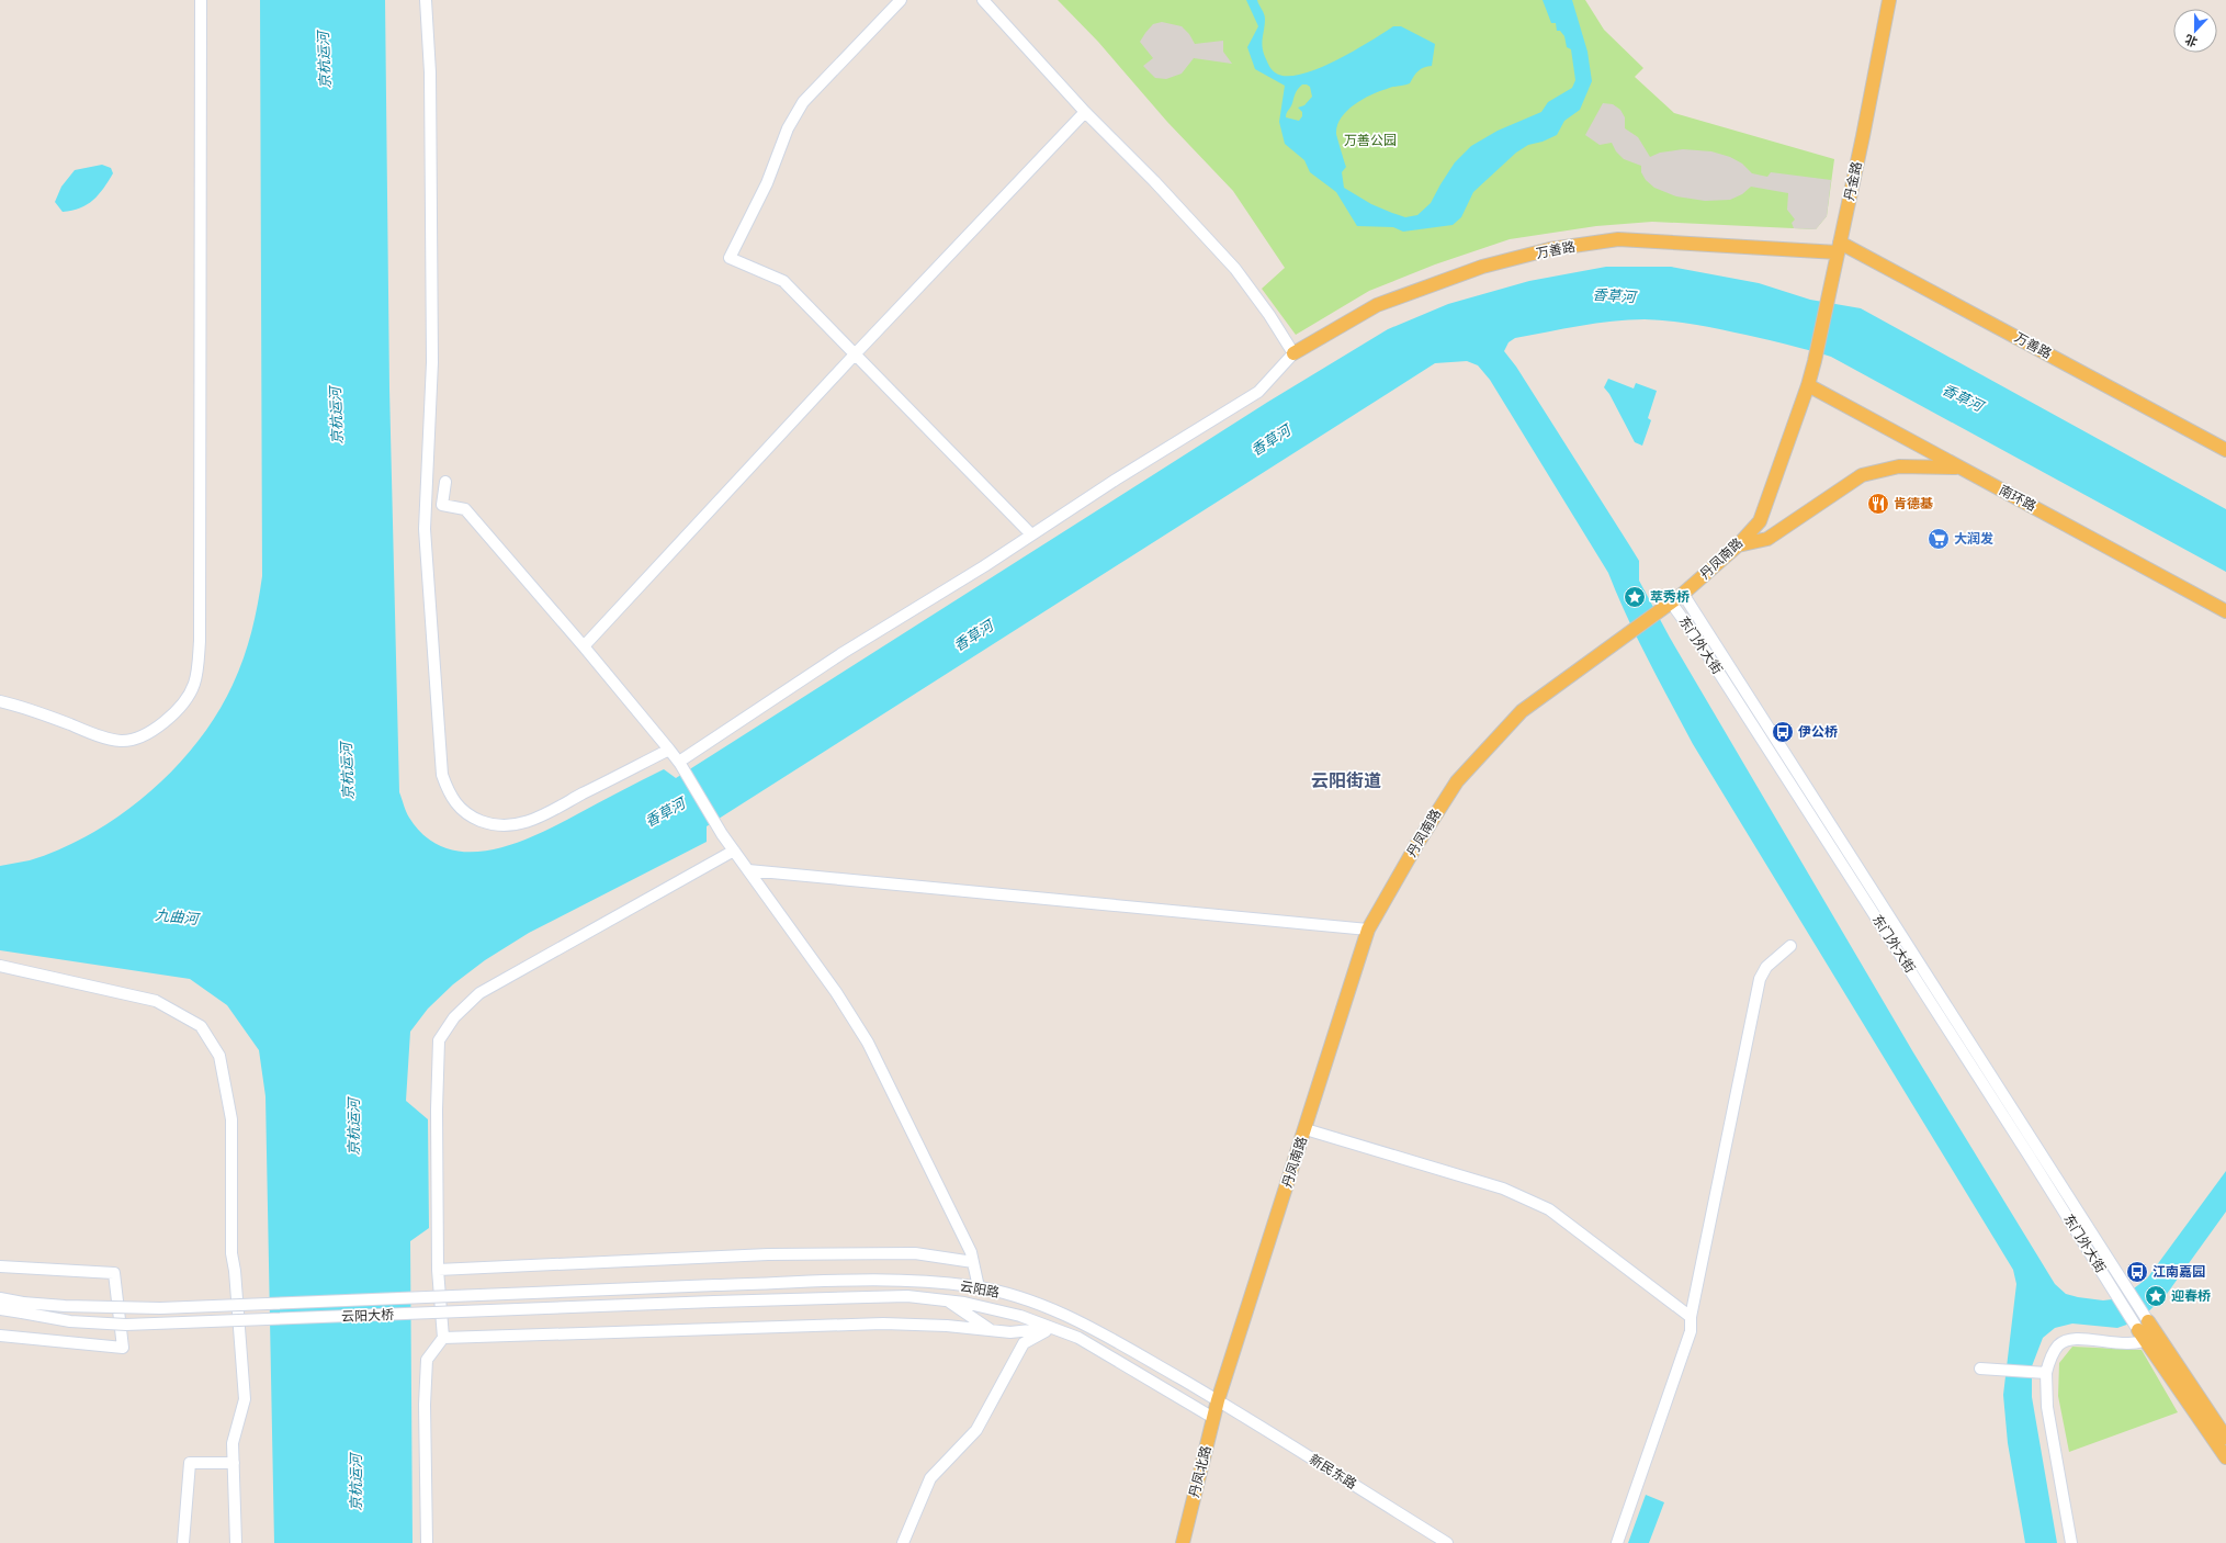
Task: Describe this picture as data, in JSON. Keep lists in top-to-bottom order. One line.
{"streets":{"main road":["丹金路","万善路","南环路","丹凤南路","丹凤北路"],"street":["东门外大街","云阳路","云阳大桥","新民东路"]},"crossings":[["丹金路","万善路"],["丹金路","丹凤南路"],["南环路","丹凤南路"],["丹凤南路","东门外大街"],["丹凤南路","云阳路"],["丹凤南路","丹凤北路"],["丹凤南路","新民东路"],["云阳路","云阳大桥"],["云阳路","丹凤北路"],["云阳路","新民东路"],["丹凤北路","新民东路"]],"districts":["云阳街道"],"water":["京杭运河","香草河","九曲河"],"parks":["万善公园"],"places":{"restaurant":["肯德基"],"supermarket":["大润发"],"place":["萃秀桥","迎春桥"],"bus stop":["伊公桥","江南嘉园"]},"north":"bottom"}
